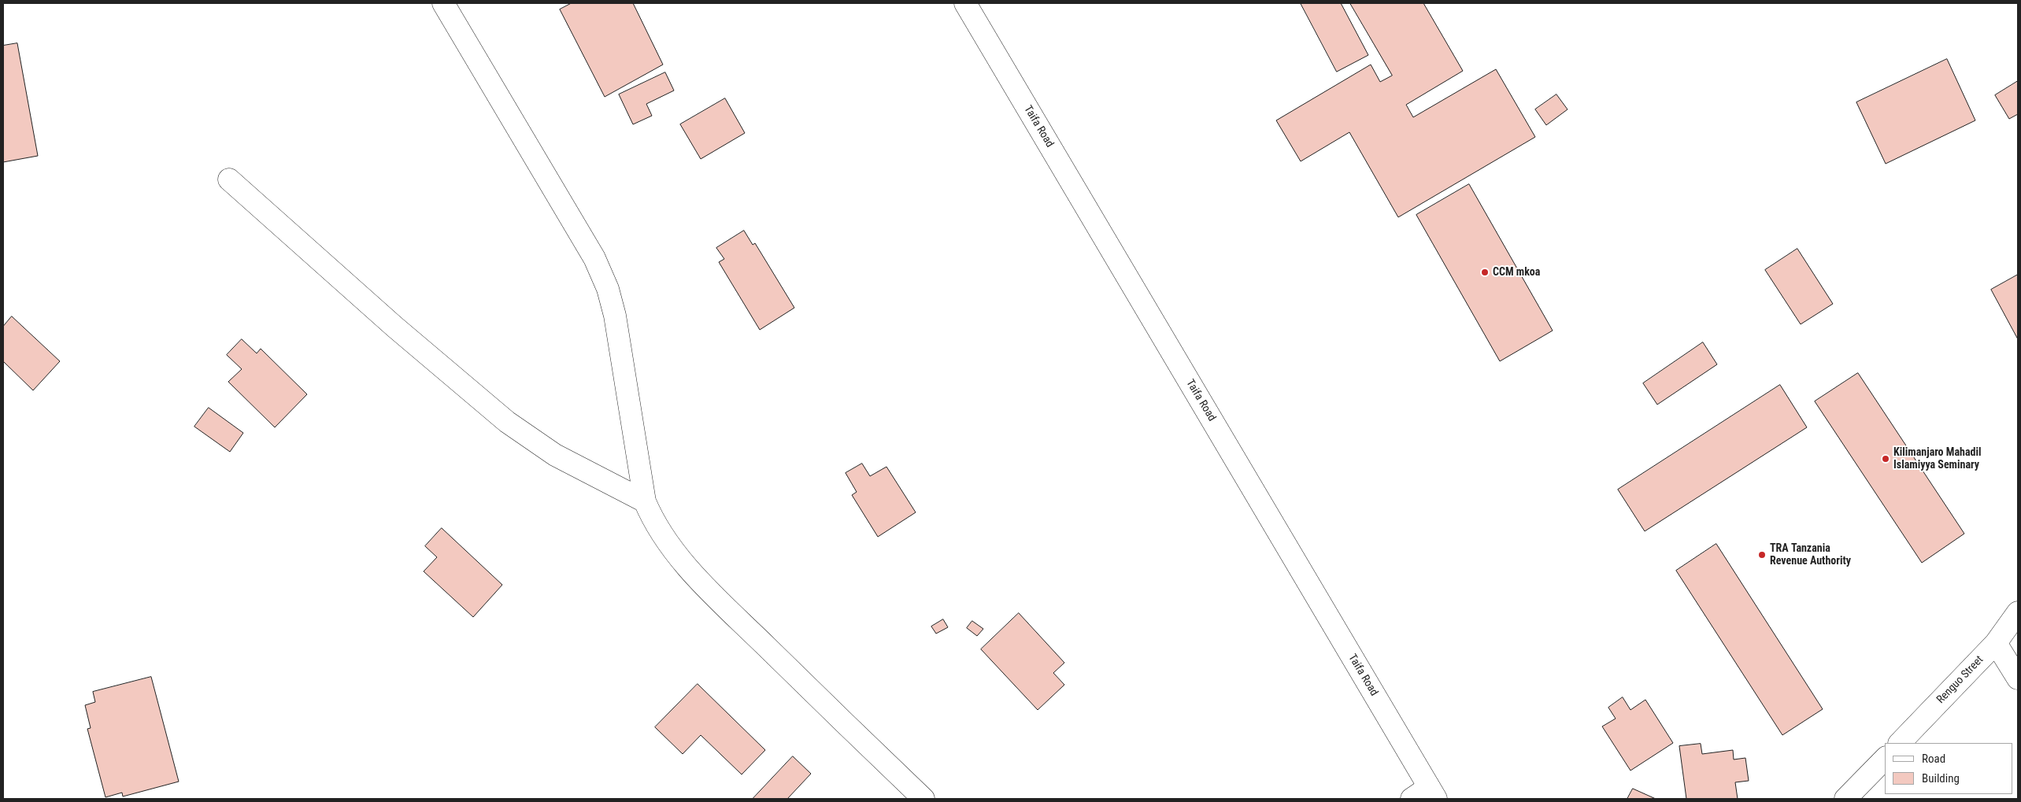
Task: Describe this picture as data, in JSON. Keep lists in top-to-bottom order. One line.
{"streets":{"main road":["Taifa Road","Renguo Street"]},"places":["CCM mkoa","Kilimanjaro Mahadil Islamiyya Seminary","TRA Tanzania Revenue Authority"],"legend":["Road","Building"]}
